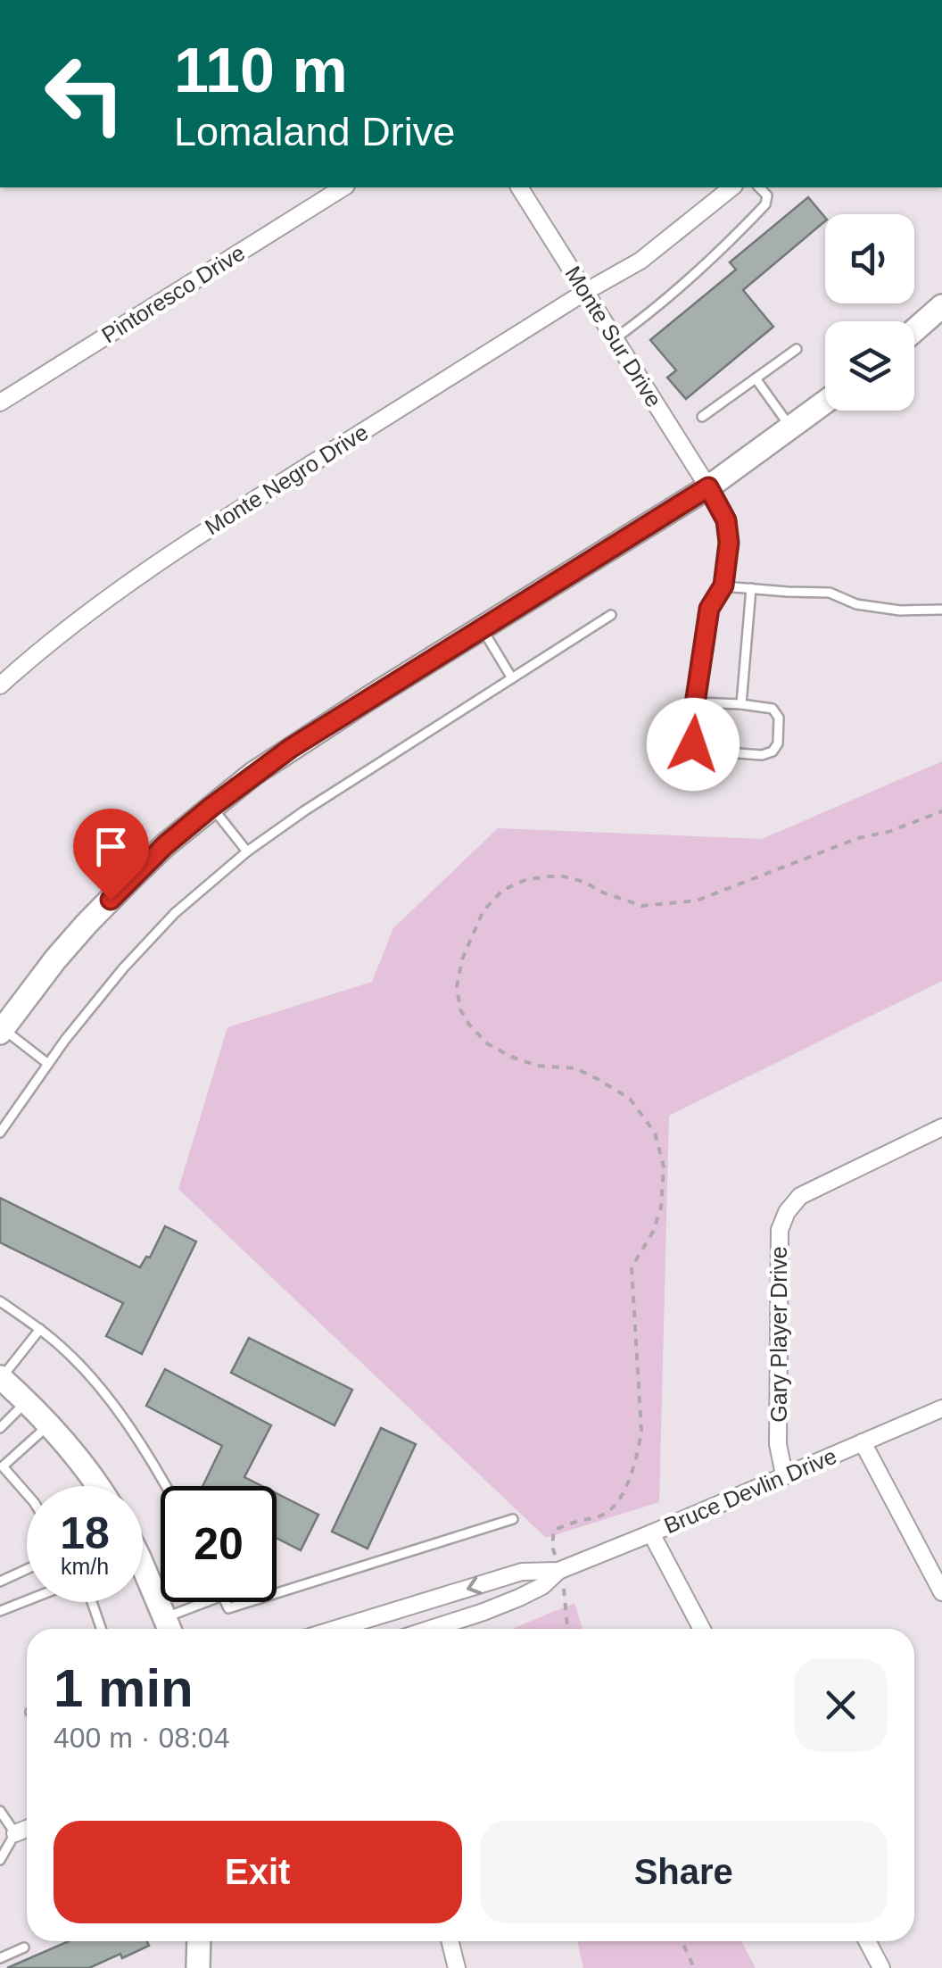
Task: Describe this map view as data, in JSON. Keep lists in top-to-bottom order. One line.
{"streets":{"street":["Pintoresco Drive","Monte Sur Drive","Monte Negro Drive","Gary Player Drive","Bruce Devlin Drive"]},"crossings":[["Monte Sur Drive","Monte Negro Drive"],["Gary Player Drive","Bruce Devlin Drive"]],"page":{"turn":["110 m","Lomaland Drive"],"speed":"18 km/h","limit":"20","heading":["1 min","400 m · 08:04"],"buttons":["Exit","Share"]}}
